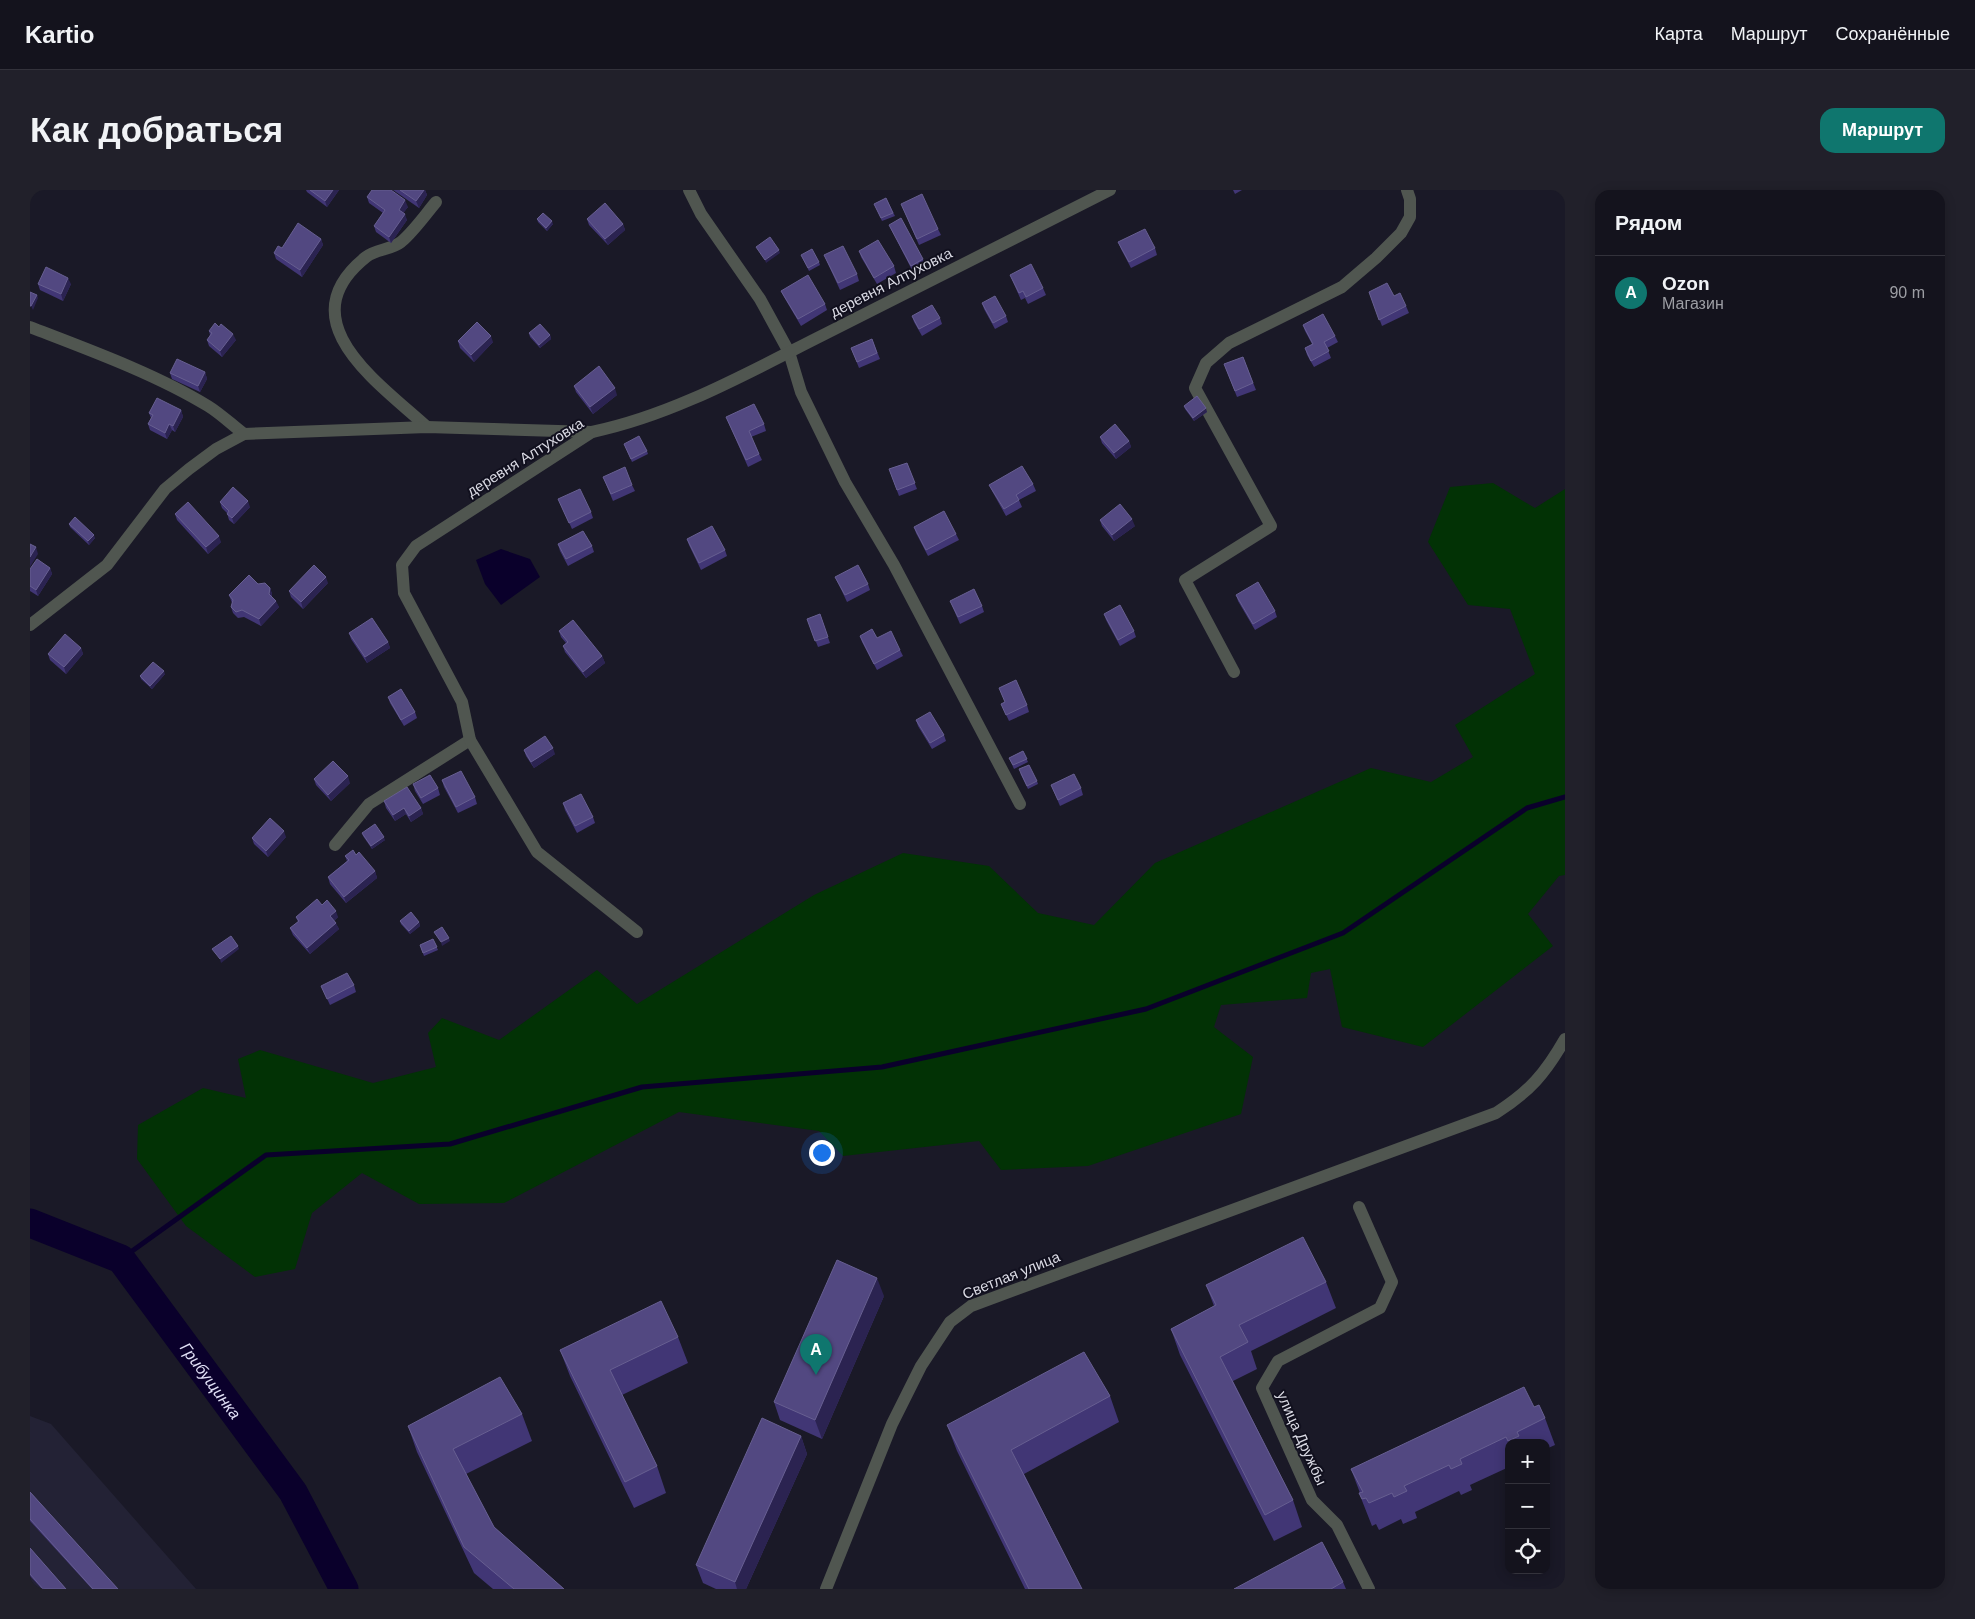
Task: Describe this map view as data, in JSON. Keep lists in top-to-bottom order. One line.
{"streets":{"street":["деревня Алтуховка","Светлая улица","улица Дружбы"]},"water":["Грибущинка"],"page":{"header":"Kartio","nav":["Карта","Маршрут","Сохранённые"],"buttons":"Маршрут","title":"Как добраться","heading":"Рядом","list":[{"mark":"A","name":"Ozon","note":"Магазин","value":"90 m"}],"pins":"A","map_buttons":["+","−"]}}
